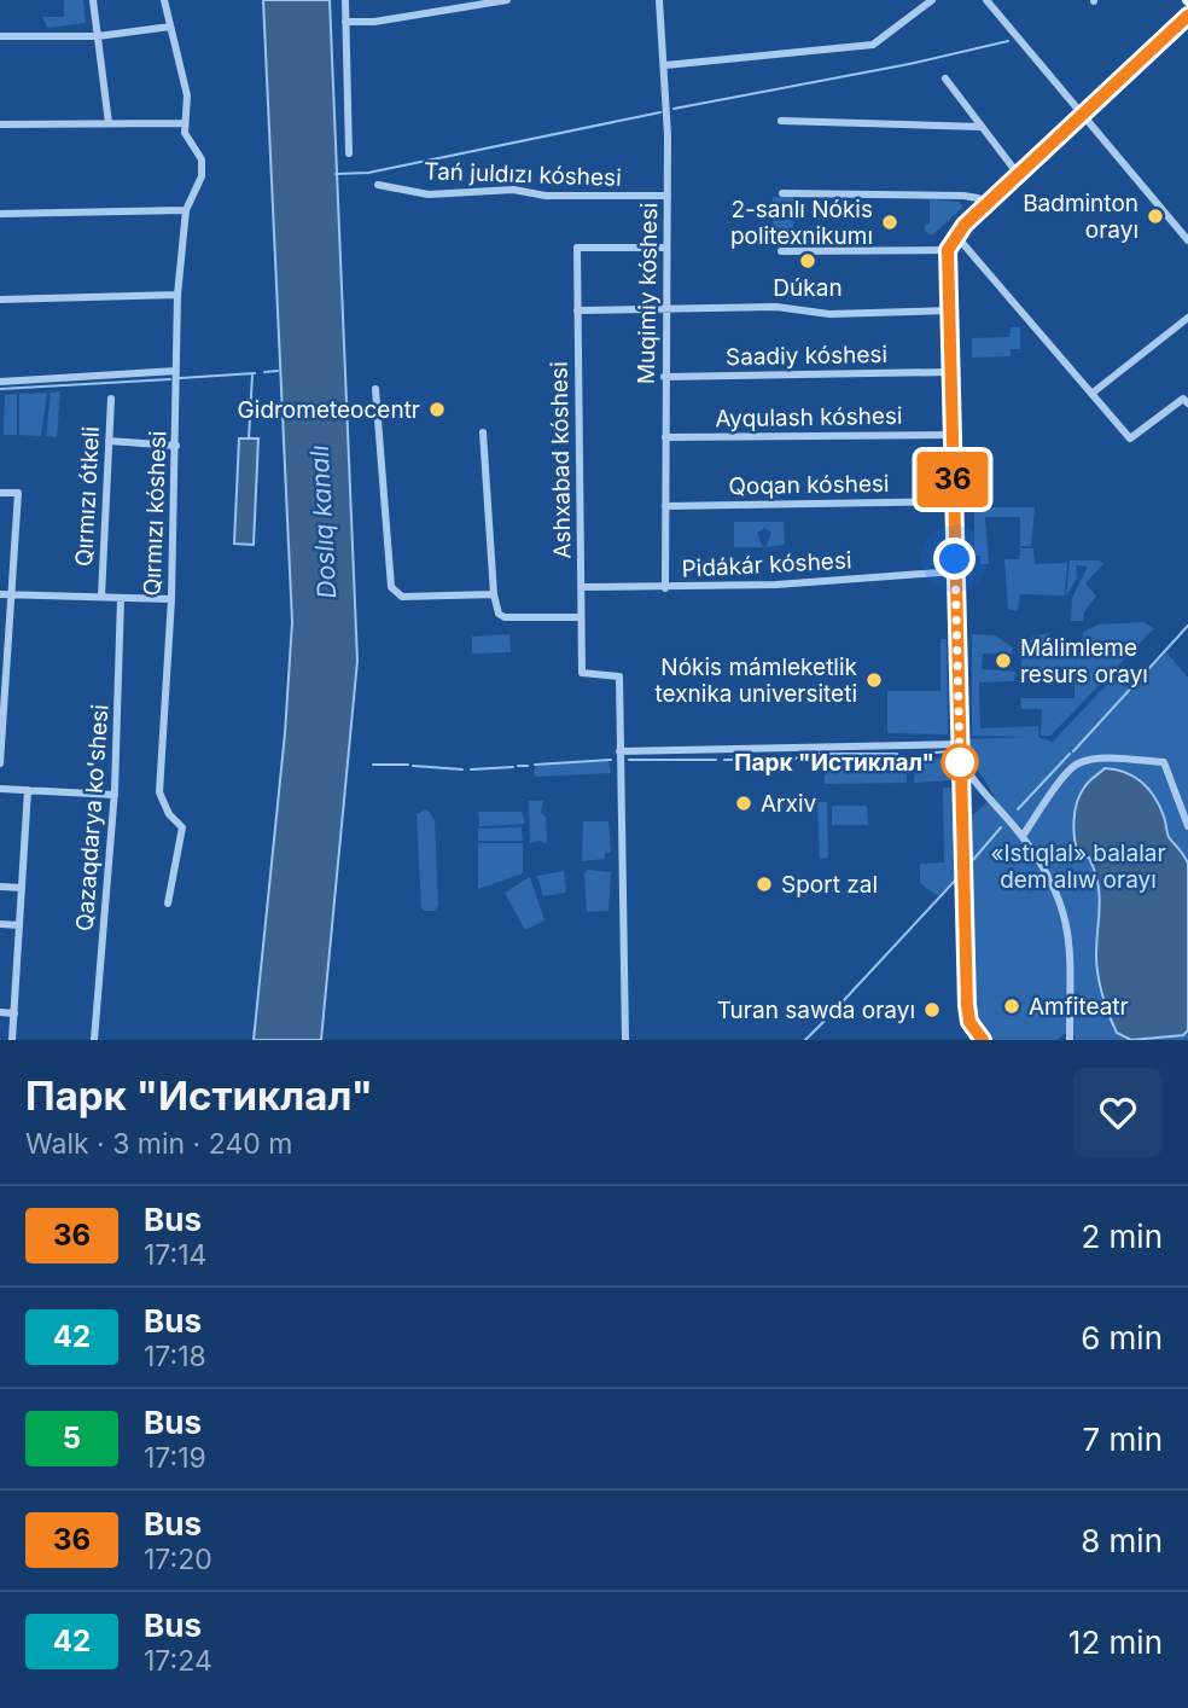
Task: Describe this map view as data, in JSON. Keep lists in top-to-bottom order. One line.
{"streets":{"street":["Tań juldızı kóshesi","Muqimiy kóshesi","Saadiy kóshesi","Ayqulash kóshesi","Ashxabad kóshesi","Qoqan kóshesi","Qırmızı ótkeli","Qırmızı kóshesi","Pidákár kóshesi","Qazaqdarya ko'shesi"]},"crossings":[["Tań juldızı kóshesi","Muqimiy kóshesi"],["Muqimiy kóshesi","Saadiy kóshesi"],["Muqimiy kóshesi","Ayqulash kóshesi"],["Muqimiy kóshesi","Ashxabad kóshesi"],["Muqimiy kóshesi","Qoqan kóshesi"],["Muqimiy kóshesi","Pidákár kóshesi"],["Ashxabad kóshesi","Pidákár kóshesi"]],"water":["Doslıq kanalı"],"parks":["«Istıqlal» balalar dem alıw orayı"],"places":["Badminton orayı","2-sanlı Nókis politexnikumı","Dúkan","Gidrometeocentr","Málimleme resurs orayı","Nókis mámleketlik texnika universiteti","Парк \"Истиклал\"","Arxiv","Sport zal","Amfiteatr","Turan sawda orayı"],"lines":["bus line 36"],"page":{"on_map":"36","heading":["Парк \"Истиклал\"","Walk · 3 min · 240 m"],"list":[{"mark":"36","name":"Bus","note":"17:14","value":"2 min"},{"mark":"42","name":"Bus","note":"17:18","value":"6 min"},{"mark":"5","name":"Bus","note":"17:19","value":"7 min"},{"mark":"36","name":"Bus","note":"17:20","value":"8 min"},{"mark":"42","name":"Bus","note":"17:24","value":"12 min"}]}}
